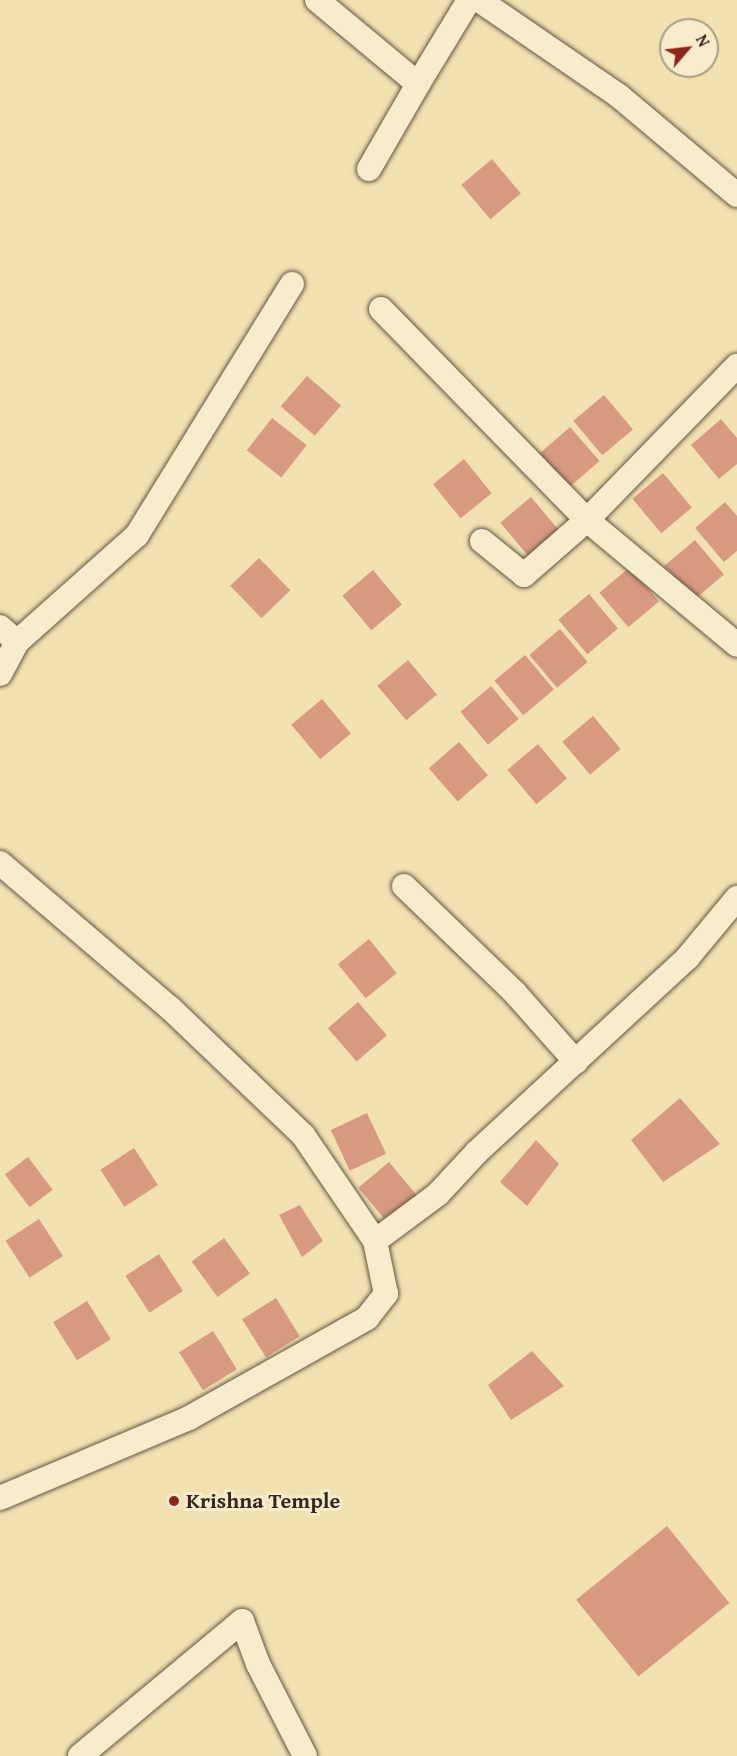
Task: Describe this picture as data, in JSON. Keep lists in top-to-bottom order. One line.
{"places":["Krishna Temple"],"north":"top right"}
